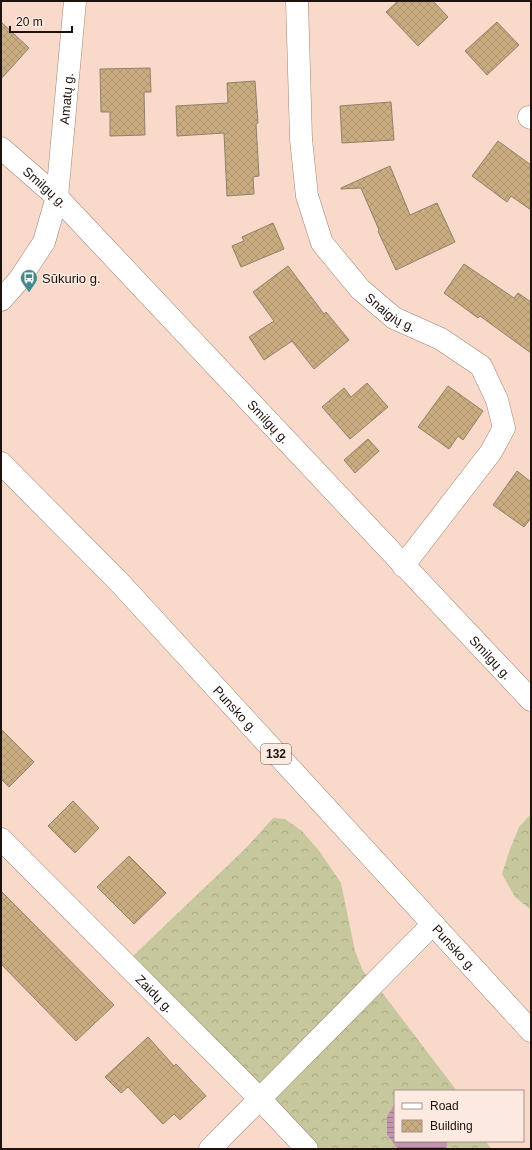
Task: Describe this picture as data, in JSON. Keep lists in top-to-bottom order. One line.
{"streets":{"street":["Amatų g.","Smilgų g.","Snaigių g.","Punsko g.","132","Zaidų g."]},"crossings":[["Amatų g.","Smilgų g."],["Smilgų g.","Snaigių g."]],"places":{"bus stop":["Sūkurio g."]},"legend":["Road","Building"],"scale_bar":"20 m"}
